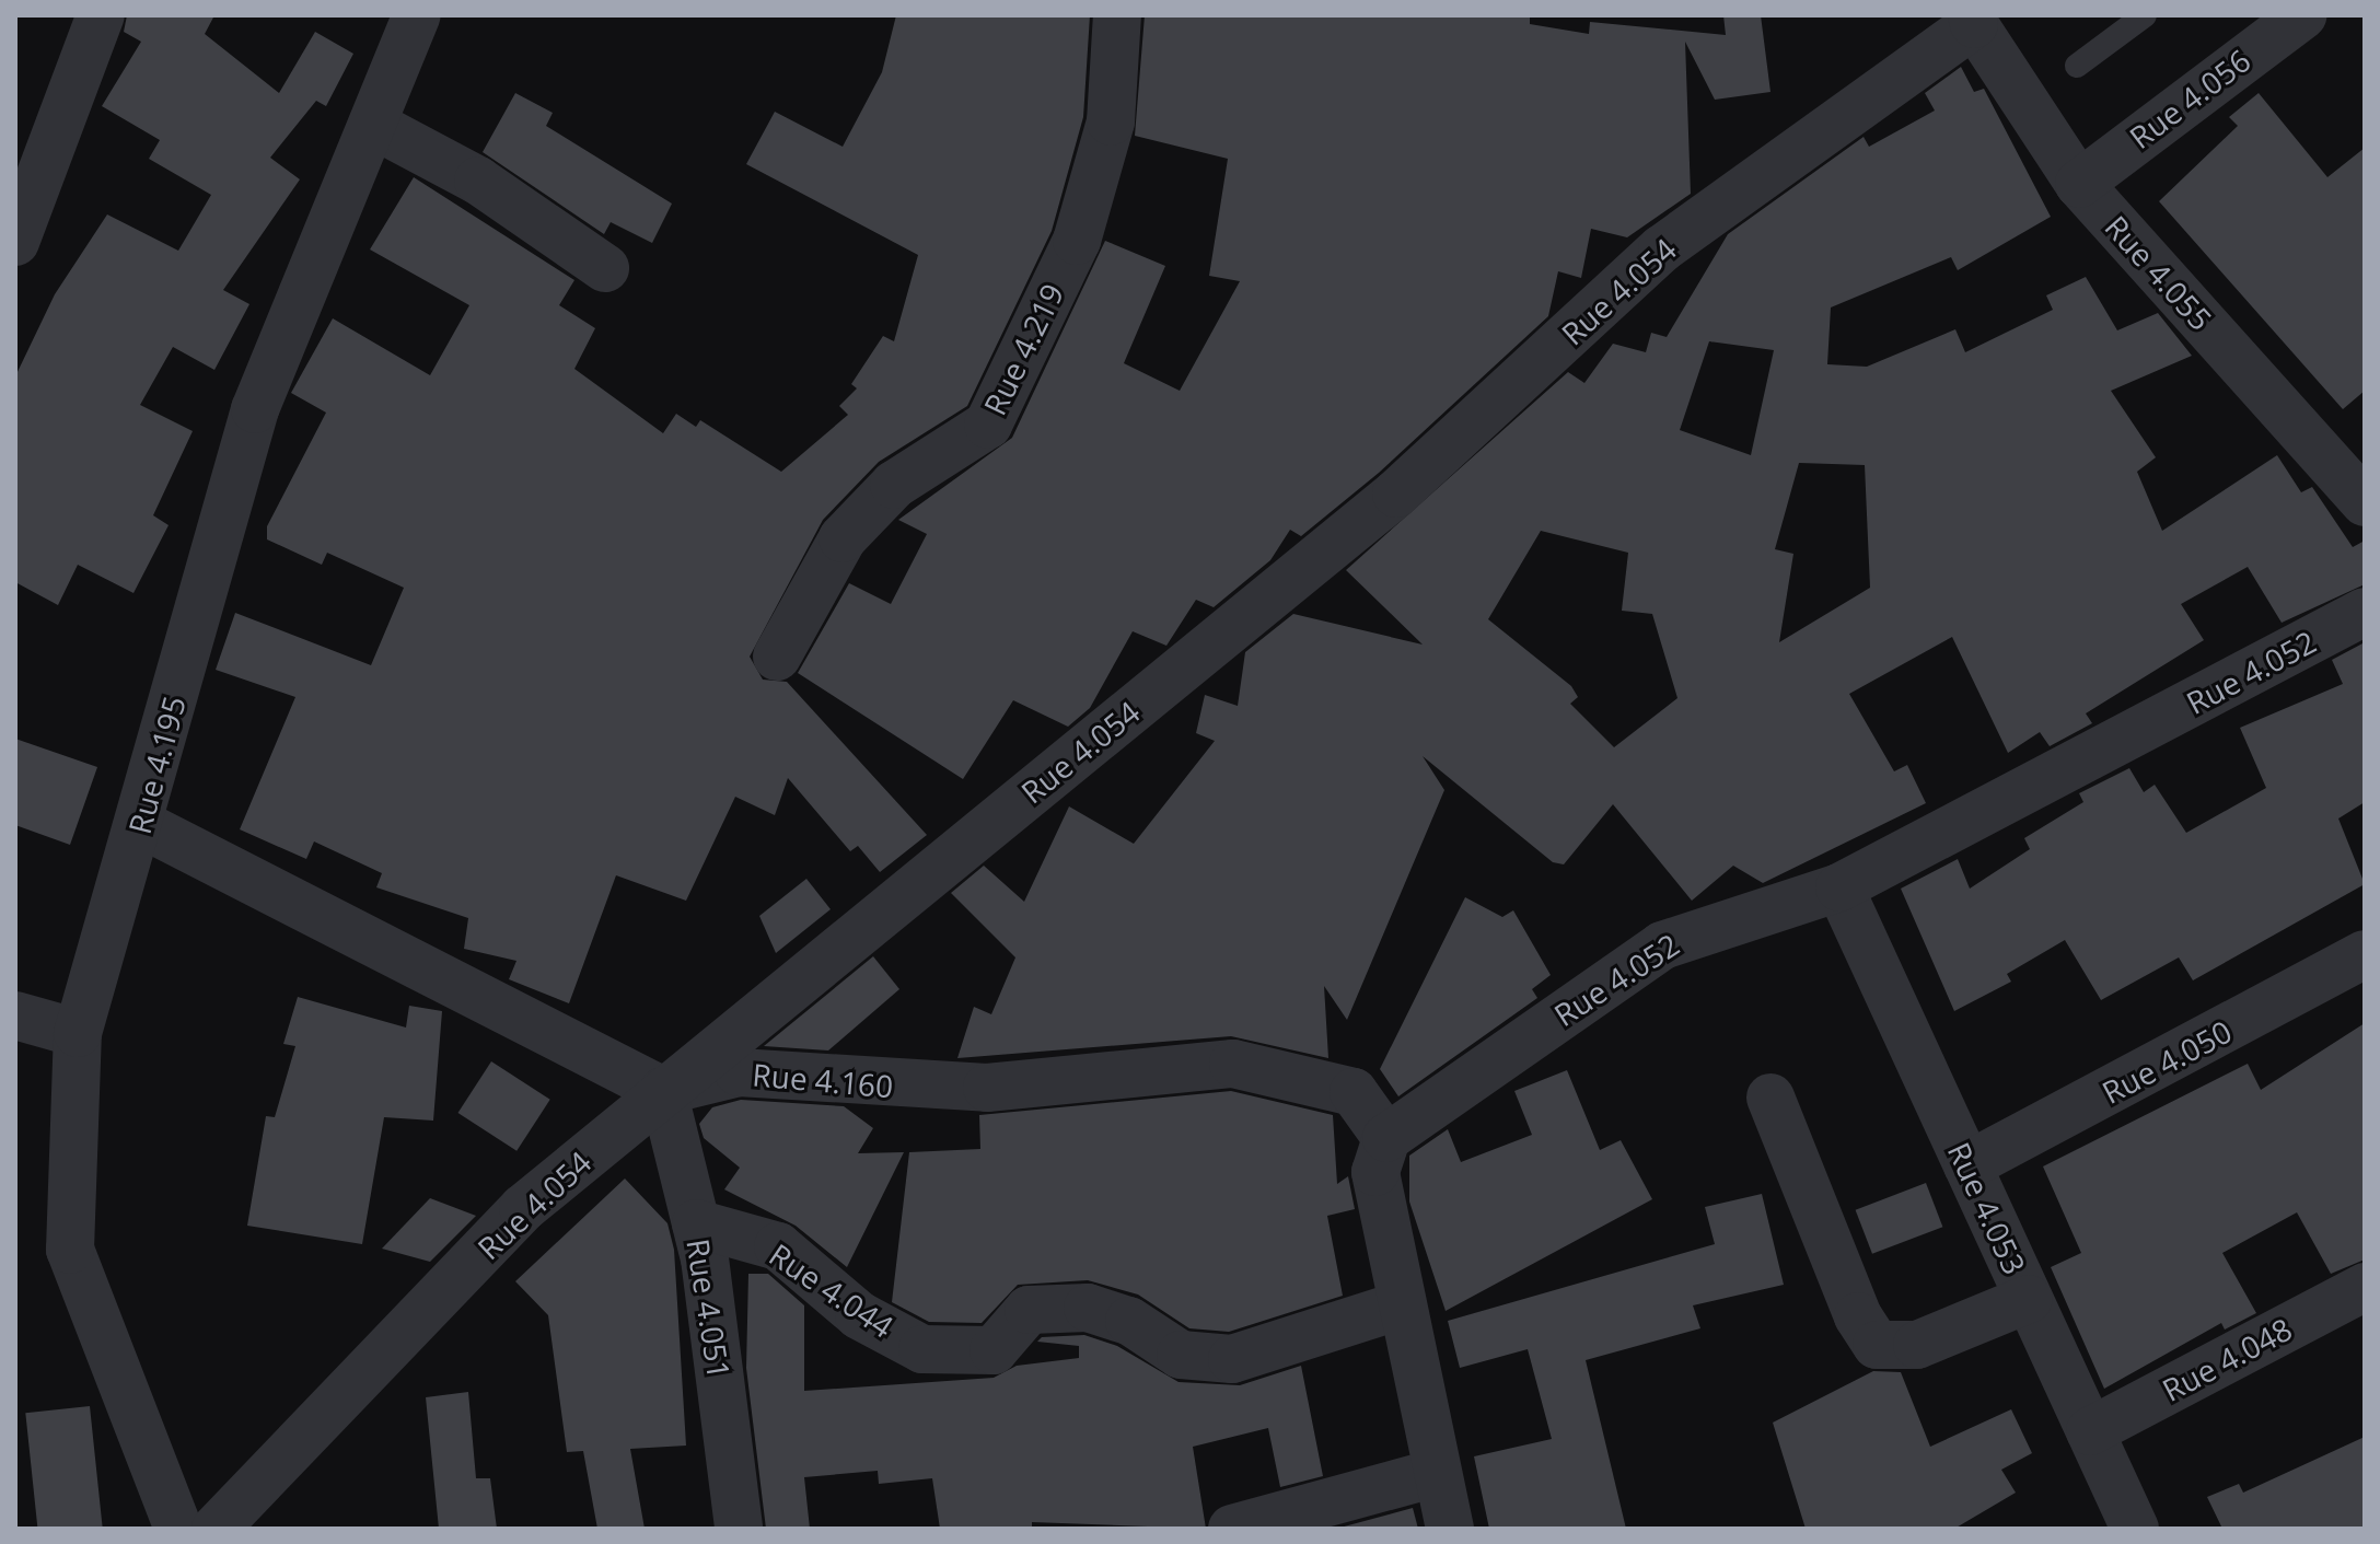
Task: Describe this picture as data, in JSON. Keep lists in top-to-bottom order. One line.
{"streets":{"street":["Rue 4.056","Rue 4.055","Rue 4.054","Rue 4.219","Rue 4.052","Rue 4.195","Rue 4.050","Rue 4.160","Rue 4.053","Rue 4.044","Rue 4.051","Rue 4.048"]},"crossings":[["Rue 4.056","Rue 4.055"],["Rue 4.055","Rue 4.054"],["Rue 4.054","Rue 4.160"],["Rue 4.054","Rue 4.051"],["Rue 4.052","Rue 4.160"],["Rue 4.052","Rue 4.053"],["Rue 4.050","Rue 4.053"],["Rue 4.160","Rue 4.051"],["Rue 4.053","Rue 4.048"],["Rue 4.044","Rue 4.051"]]}
